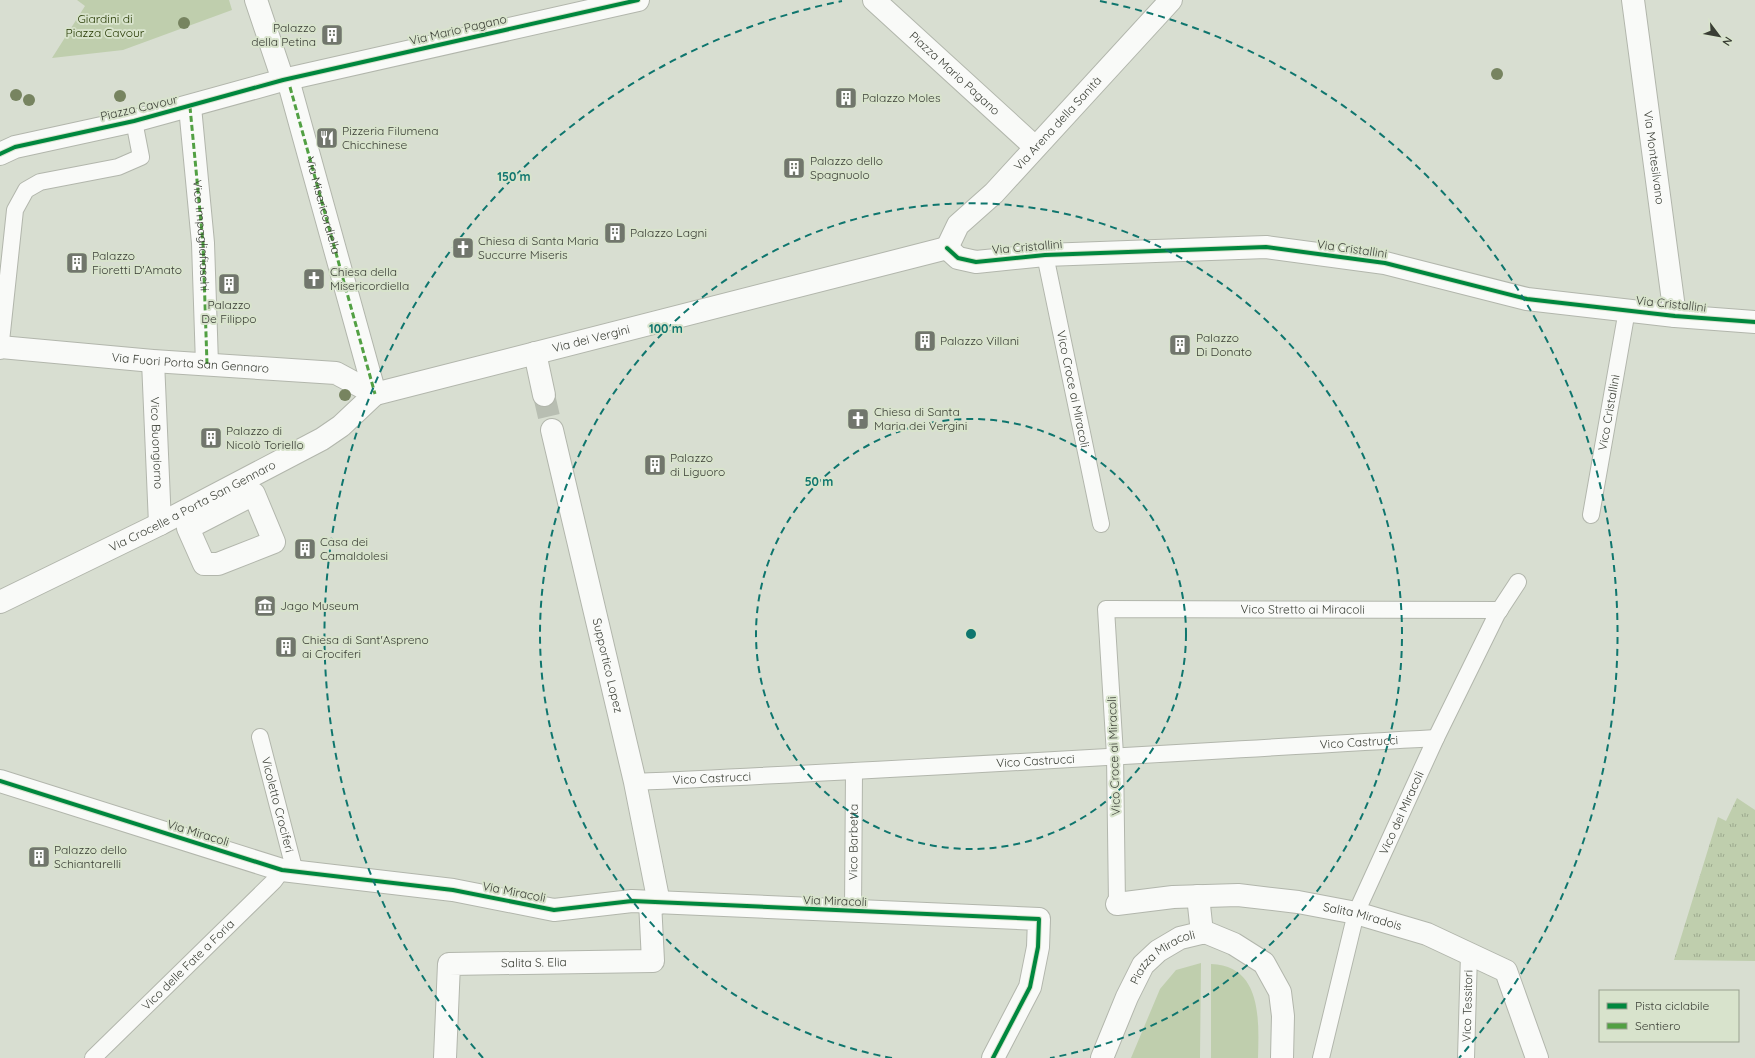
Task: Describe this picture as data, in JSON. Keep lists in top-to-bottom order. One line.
{"streets":{"street":["Via Mario Pagano","Piazza Mario Pagano","Piazza Cavour","Via Arena della Sanità","Via Montesilvano","Via Misericordiella","Vico Impagliafiaschi","Via Cristallini","Via dei Vergini","Via Fuori Porta San Gennaro","Vico Buongiorno","Via Crocelle a Porta San Gennaro","Supportico Lopez","Via Miracoli","Salita Miradois","Piazza Miracoli","Salita S. Elia"],"lane":["Vico Croce ai Miracoli","Vico Cristallini","Vico Stretto ai Miracoli","Vico Castrucci","Vicoletto Crociferi","Vico dei Miracoli","Vico Barbetta","Vico delle Fate a Foria","Vico Tessitori"]},"crossings":[["Via Mario Pagano","Piazza Cavour"],["Via Mario Pagano","Via Misericordiella"],["Piazza Mario Pagano","Via Arena della Sanità"],["Piazza Cavour","Via Misericordiella"],["Piazza Cavour","Vico Impagliafiaschi"],["Via Arena della Sanità","Via Cristallini"],["Via Arena della Sanità","Via dei Vergini"],["Via Montesilvano","Via Cristallini"],["Via Misericordiella","Via dei Vergini"],["Via Misericordiella","Via Fuori Porta San Gennaro"],["Via Misericordiella","Via Crocelle a Porta San Gennaro"],["Vico Impagliafiaschi","Via Fuori Porta San Gennaro"],["Via Cristallini","Via dei Vergini"],["Via Cristallini","Vico Croce ai Miracoli"],["Via Cristallini","Vico Cristallini"],["Via dei Vergini","Via Fuori Porta San Gennaro"],["Via dei Vergini","Via Crocelle a Porta San Gennaro"],["Via Fuori Porta San Gennaro","Vico Buongiorno"],["Via Fuori Porta San Gennaro","Via Crocelle a Porta San Gennaro"],["Vico Croce ai Miracoli","Vico Stretto ai Miracoli"],["Vico Croce ai Miracoli","Vico Castrucci"],["Vico Croce ai Miracoli","Salita Miradois"],["Vico Buongiorno","Via Crocelle a Porta San Gennaro"],["Vico Stretto ai Miracoli","Vico dei Miracoli"],["Supportico Lopez","Vico Castrucci"],["Supportico Lopez","Via Miracoli"],["Supportico Lopez","Salita S. Elia"],["Vico Castrucci","Vico dei Miracoli"],["Vico Castrucci","Vico Barbetta"],["Vicoletto Crociferi","Via Miracoli"],["Vicoletto Crociferi","Vico delle Fate a Foria"],["Vico dei Miracoli","Salita Miradois"],["Via Miracoli","Vico Barbetta"],["Via Miracoli","Salita S. Elia"],["Via Miracoli","Vico delle Fate a Foria"],["Salita Miradois","Vico Tessitori"]],"parks":["Giardini di Piazza Cavour"],"places":{"building":["Palazzo della Petina","Palazzo Moles","Palazzo dello Spagnuolo","Palazzo Lagni","Palazzo Fioretti D'Amato","Palazzo De Filippo","Palazzo Villani","Palazzo Di Donato","Palazzo di Nicolò Toriello","Palazzo di Liguoro","Casa dei Camaldolesi","Chiesa di Sant'Aspreno ai Crociferi","Palazzo dello Schiantarelli"],"restaurant":["Pizzeria Filumena Chicchinese"],"church":["Chiesa di Santa Maria Succurre Miseris","Chiesa della Misericordiella","Chiesa di Santa Maria dei Vergini"],"museum":["Jago Museum"]},"legend":["Pista ciclabile","Sentiero"],"north":"bottom right","rings":["150 m","100 m","50 m"]}
